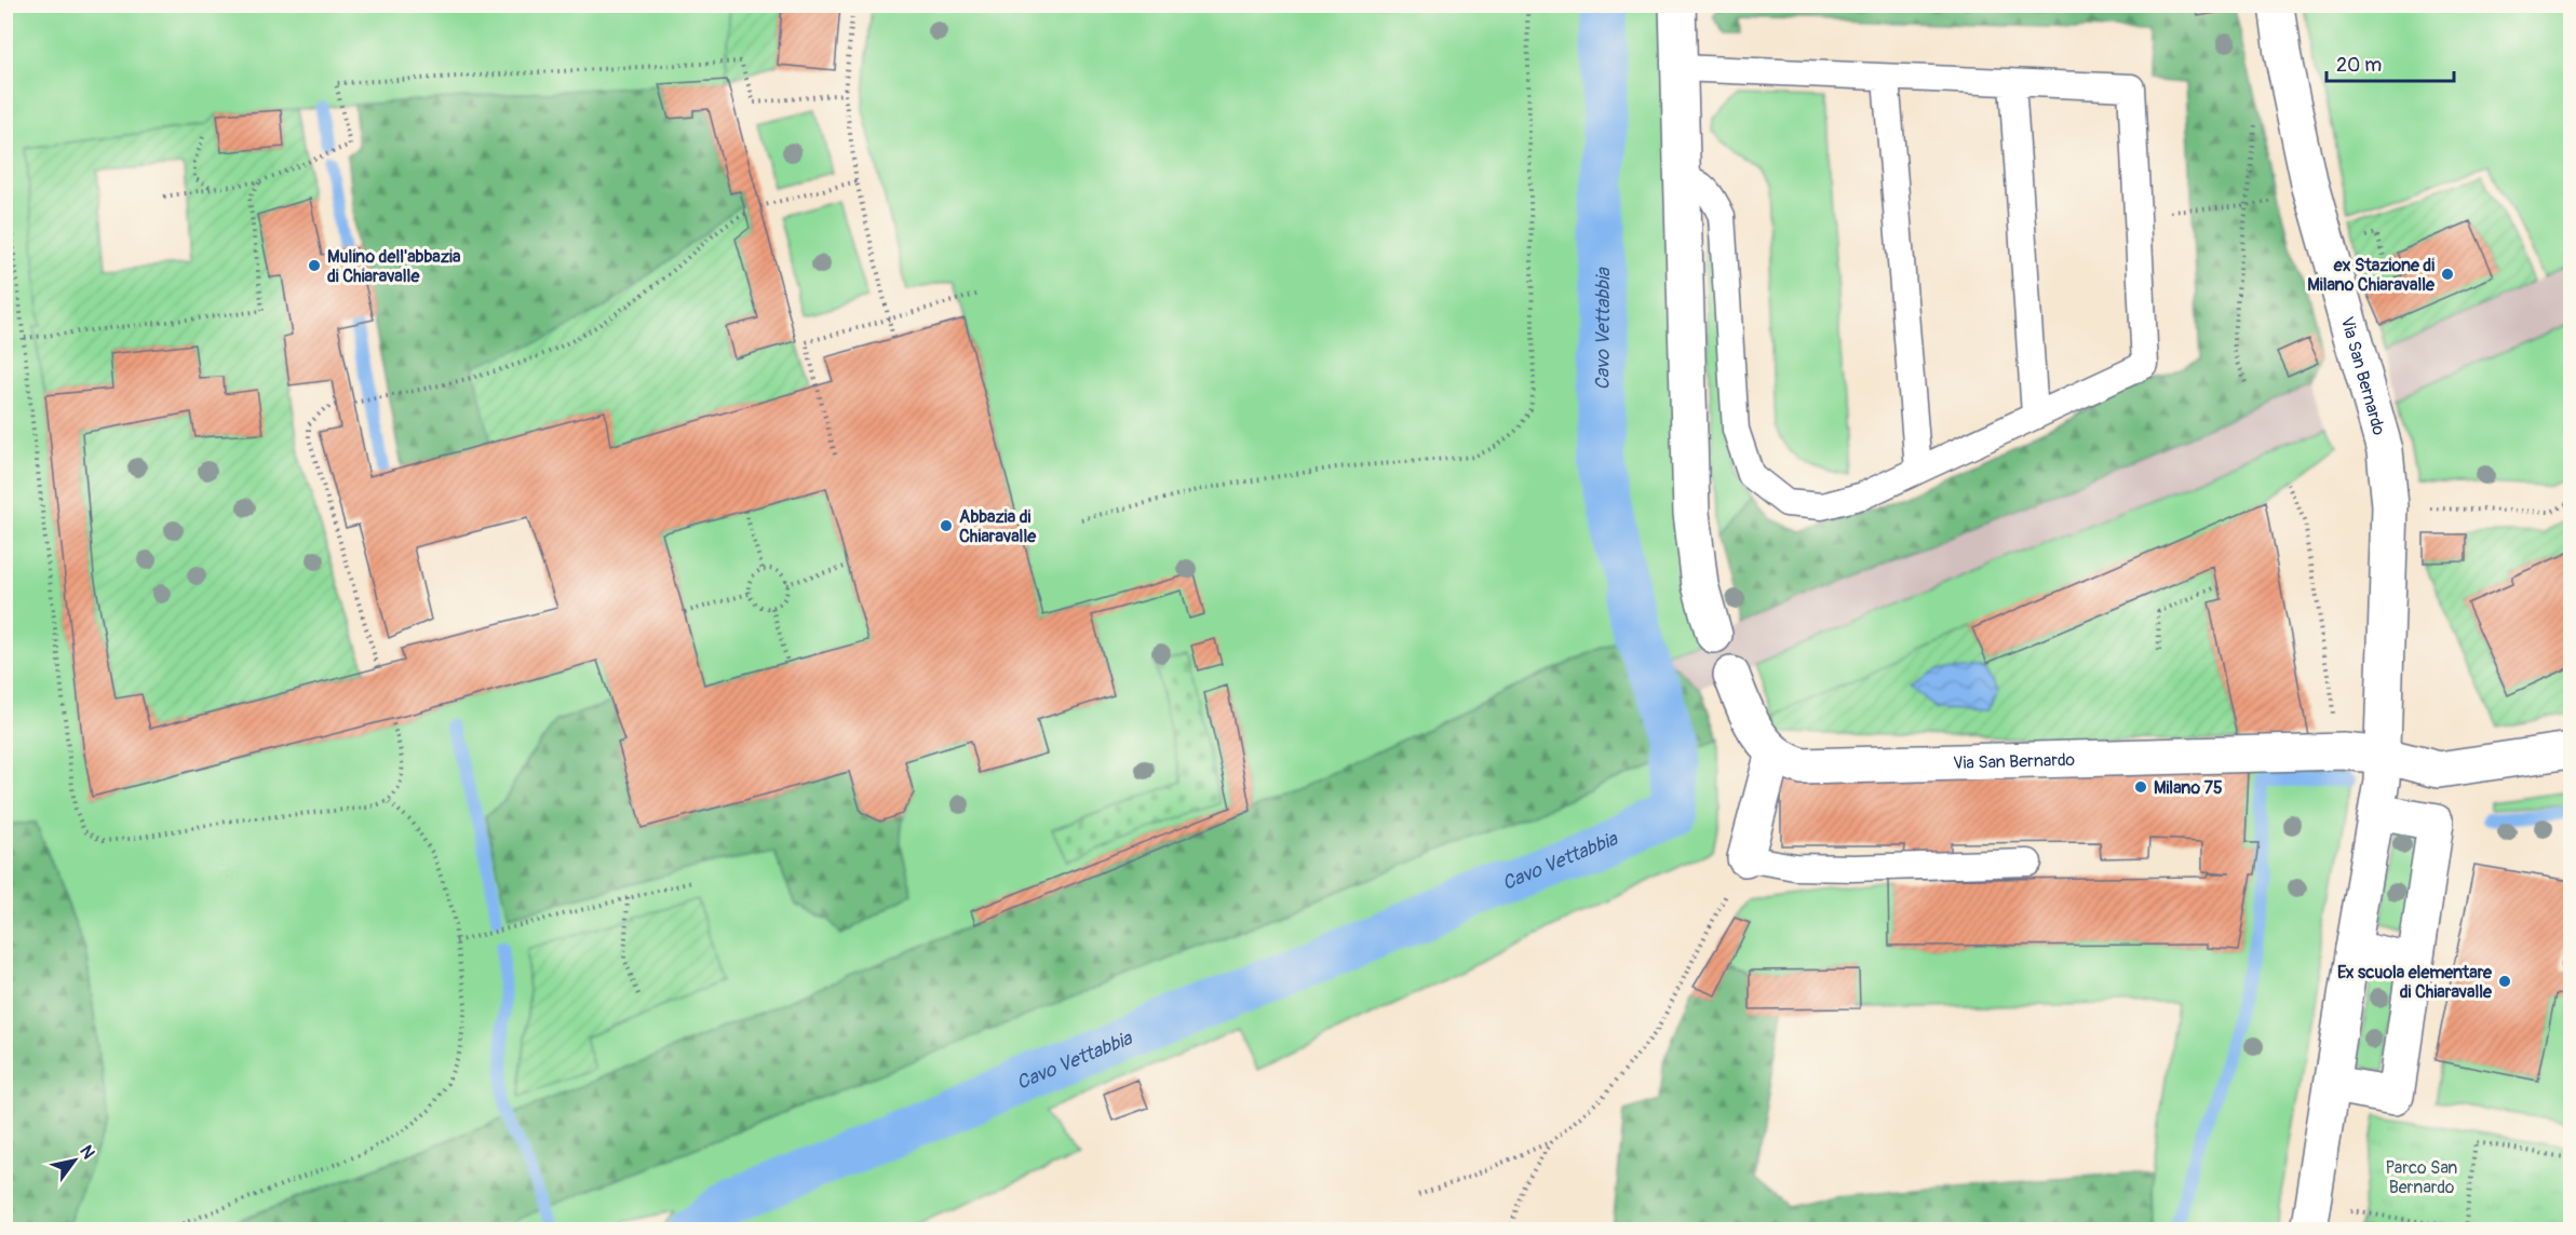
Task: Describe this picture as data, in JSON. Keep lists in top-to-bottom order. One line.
{"streets":{"street":["Via San Bernardo"]},"water":["Cavo Vettabbia"],"parks":["Parco San Bernardo"],"places":["Mulino dell'abbazia di Chiaravalle","ex Stazione di Milano Chiaravalle","Abbazia di Chiaravalle","Milano 75","Ex scuola elementare di Chiaravalle"],"scale_bar":"20 m","north":"top right"}
